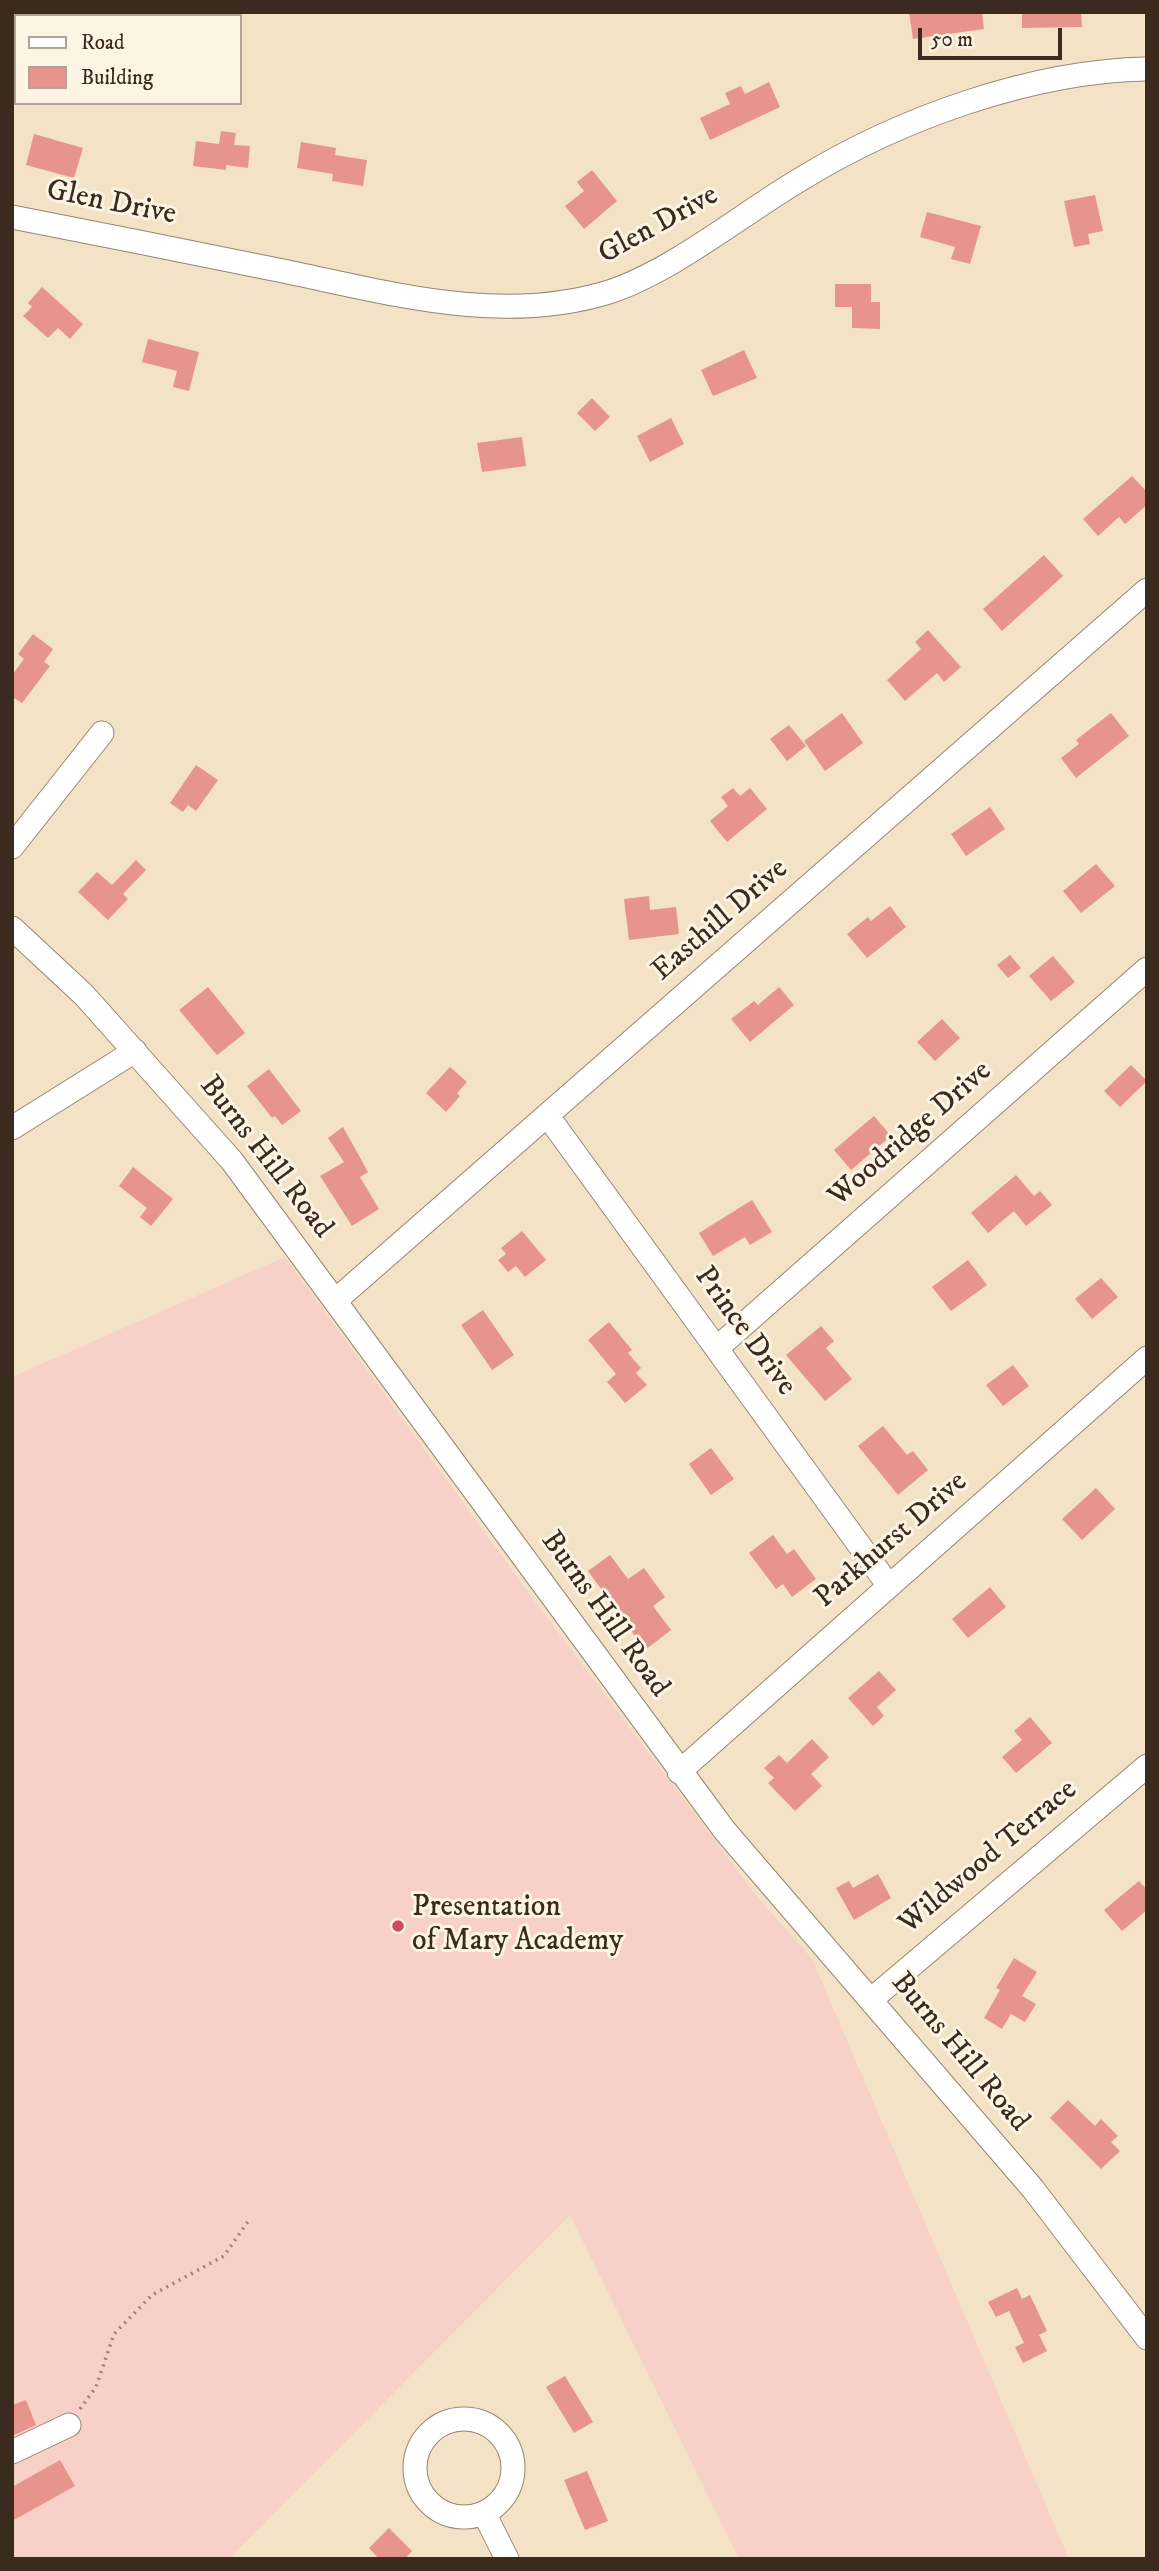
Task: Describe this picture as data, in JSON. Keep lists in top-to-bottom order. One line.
{"streets":{"street":["Glen Drive","Easthill Drive","Woodridge Drive","Burns Hill Road","Prince Drive","Parkhurst Drive","Wildwood Terrace"]},"crossings":[["Easthill Drive","Burns Hill Road"],["Easthill Drive","Prince Drive"],["Woodridge Drive","Prince Drive"],["Burns Hill Road","Parkhurst Drive"],["Burns Hill Road","Wildwood Terrace"],["Prince Drive","Parkhurst Drive"]],"places":["Presentation of Mary Academy"],"legend":["Road","Building"],"scale_bar":"50 m"}
